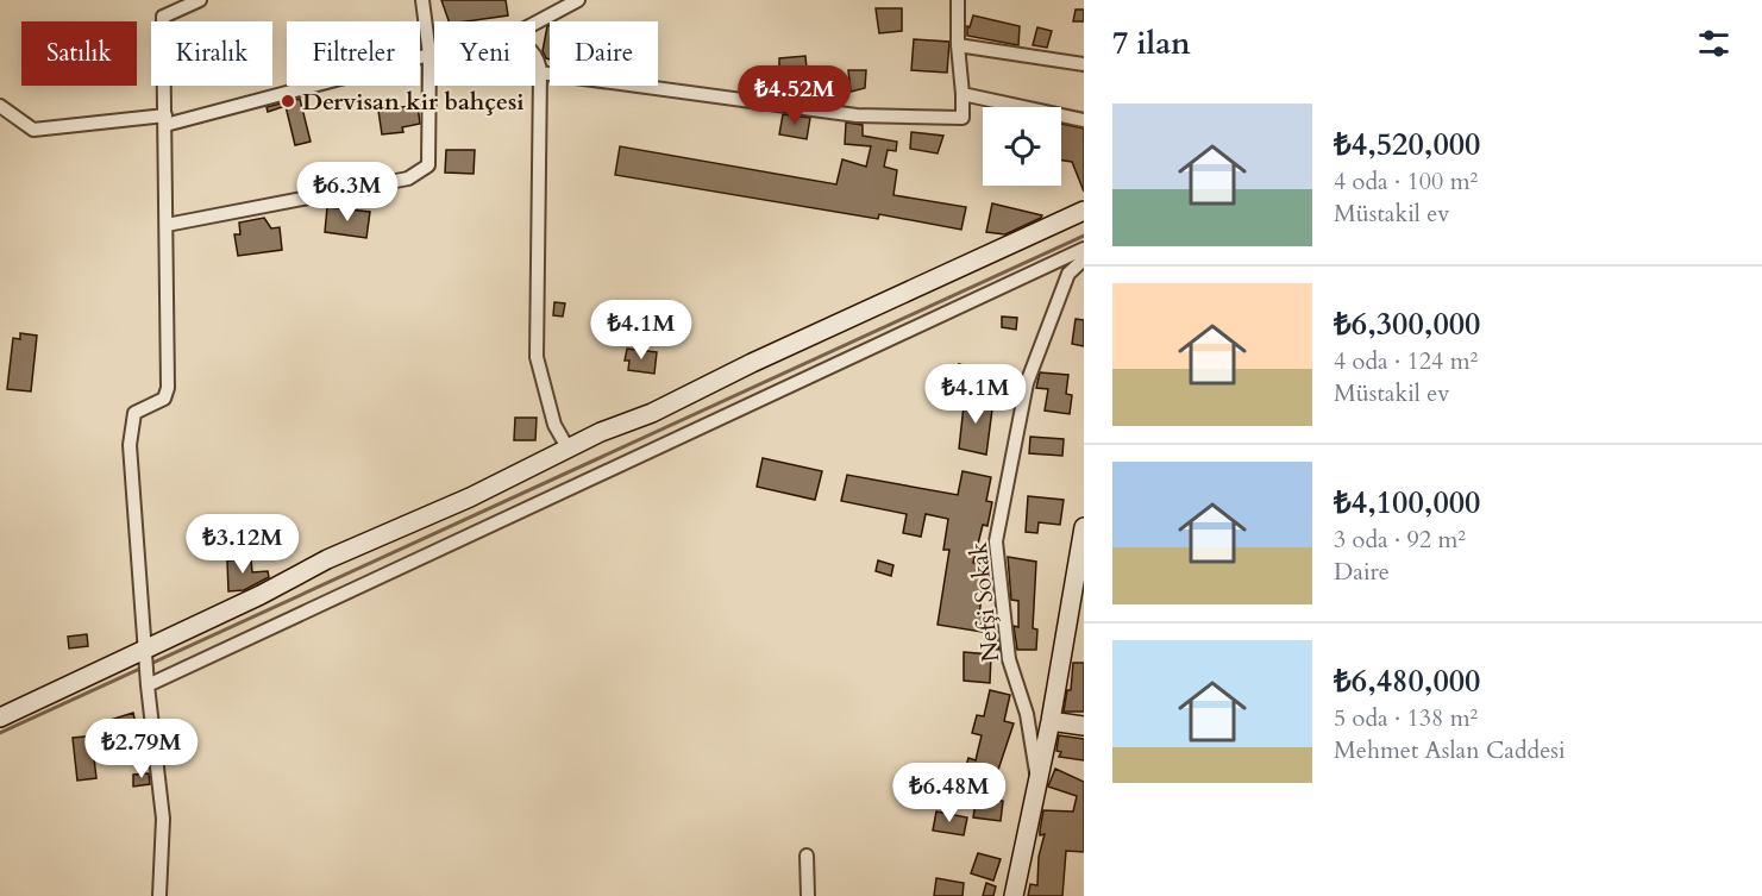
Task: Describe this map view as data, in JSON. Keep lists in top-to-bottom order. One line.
{"streets":{"street":["Nefşi Sokak"]},"places":["Dervisan kir bahçesi"],"page":{"heading":"7 ilan","chip":["Satılık","Kiralık","Filtreler","Yeni","Daire"],"price":["₺4.52M","₺6.3M","₺4.1M","₺4.1M","₺3.12M","₺2.79M","₺6.48M"],"list":[{"name":"₺4,520,000","note":"4 oda · 100 m² · Müstakil ev"},{"name":"₺6,300,000","note":"4 oda · 124 m² · Müstakil ev"},{"name":"₺4,100,000","note":"3 oda · 92 m² · Daire"},{"name":"₺6,480,000","note":"5 oda · 138 m² · Mehmet Aslan Caddesi"}]}}
